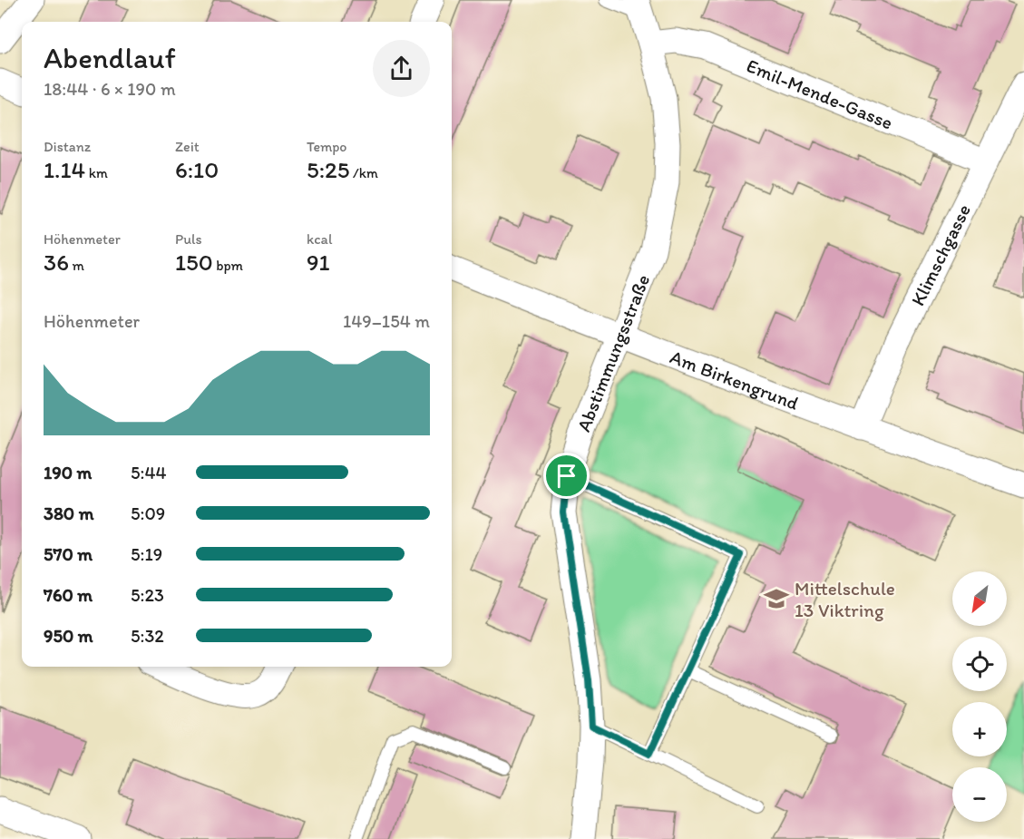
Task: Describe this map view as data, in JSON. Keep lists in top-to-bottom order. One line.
{"streets":{"street":["Emil-Mende-Gasse","Klimschgasse","Abstimmungsstraße","Am Birkengrund"]},"crossings":[["Emil-Mende-Gasse","Klimschgasse"],["Emil-Mende-Gasse","Abstimmungsstraße"],["Klimschgasse","Am Birkengrund"],["Abstimmungsstraße","Am Birkengrund"]],"places":{"school or university":["Mittelschule 13 Viktring"]},"north":"bottom left","page":{"heading":["Abendlauf","18:44 · 6 × 190 m"],"stats":[["Distanz","1.14 km"],["Zeit","6:10"],["Tempo","5:25 /km"],["Höhenmeter","36 m"],["Puls","150 bpm"],["kcal","91"]],"chart":["Höhenmeter","149–154 m"],"list":[{"name":"190 m","note":"5:44"},{"name":"380 m","note":"5:09"},{"name":"570 m","note":"5:19"},{"name":"760 m","note":"5:23"},{"name":"950 m","note":"5:32"}],"map_buttons":["+","−"]}}
